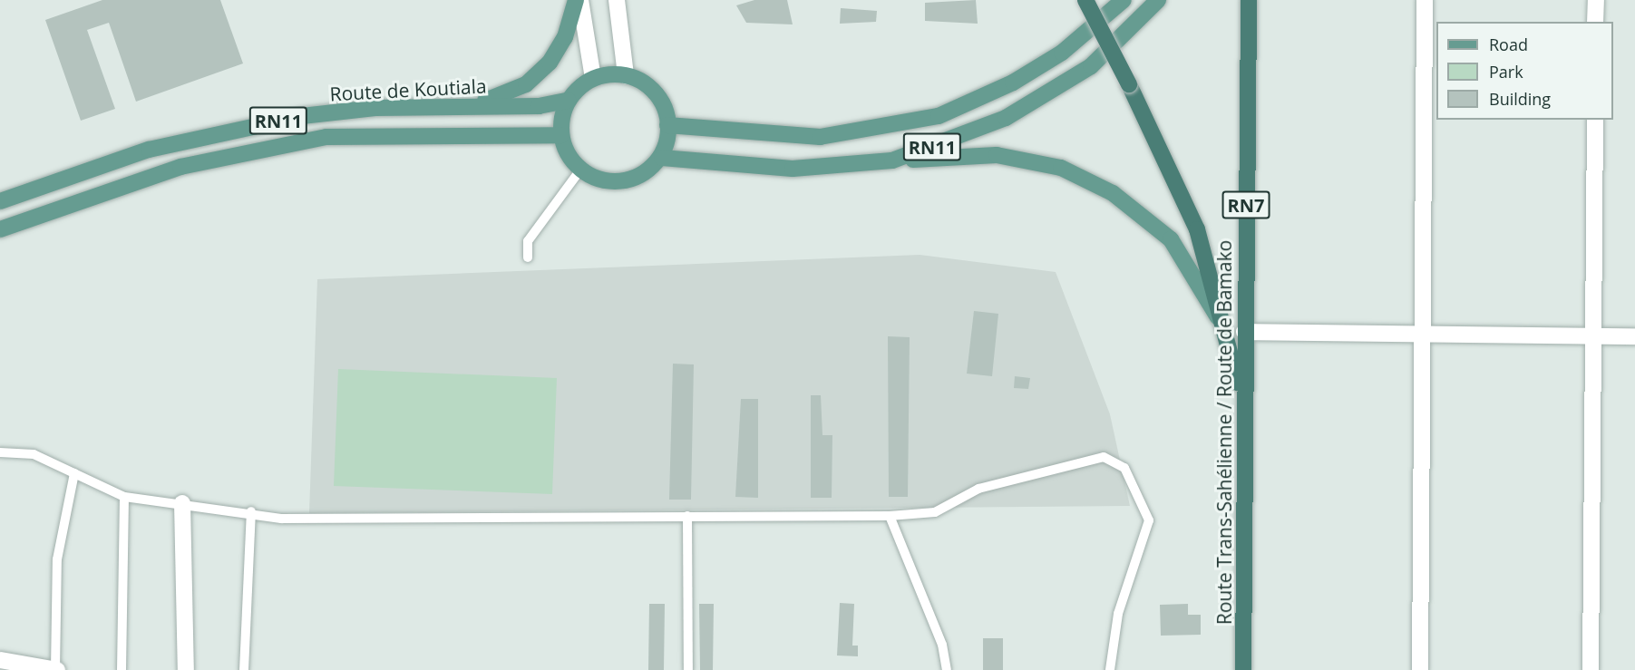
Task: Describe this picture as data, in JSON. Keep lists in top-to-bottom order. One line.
{"streets":{"highway":["RN7","Route Trans-Sahélienne / Route de Bamako"],"main road":["Route de Koutiala","RN11"]},"crossings":[["Route de Koutiala","RN11"],["RN11","RN7"],["RN7","Route Trans-Sahélienne / Route de Bamako"]],"legend":["Road","Park","Building"]}
